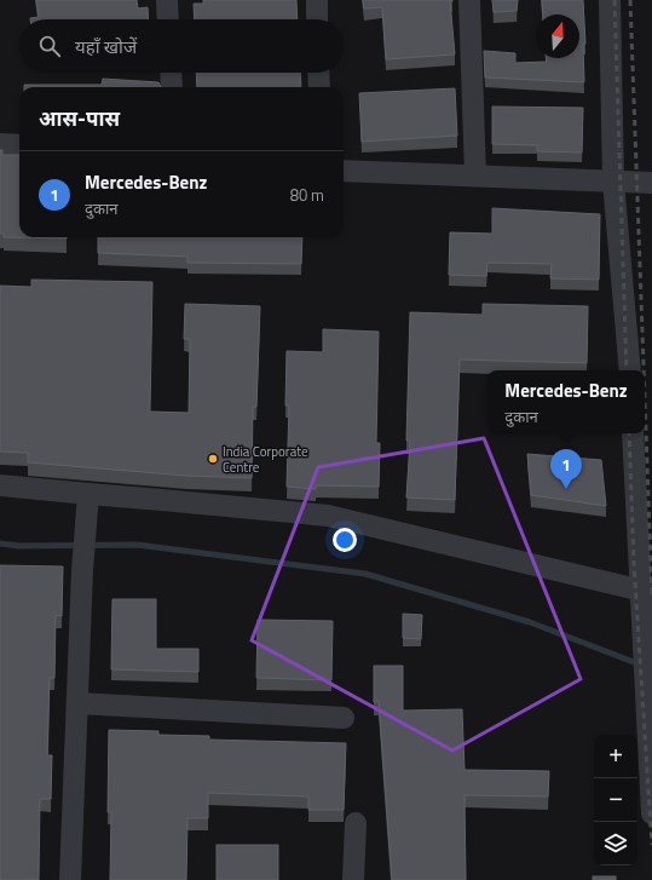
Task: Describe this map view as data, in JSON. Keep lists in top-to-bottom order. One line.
{"places":["India Corporate Centre"],"north":"top","page":{"search":"यहाँ खोजें","heading":"आस-पास","list":[{"mark":"1","name":"Mercedes-Benz","note":"दुकान","value":"80 m"}],"popup":["Mercedes-Benz","दुकान"],"pins":"1","map_buttons":["+","−"]}}
